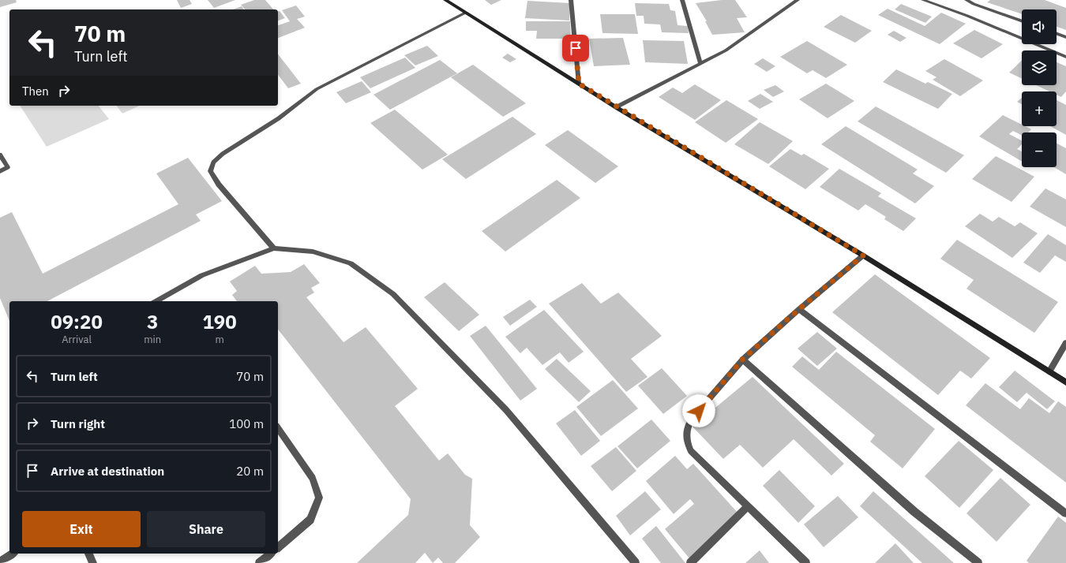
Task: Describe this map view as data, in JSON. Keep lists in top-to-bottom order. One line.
{"page":{"map_buttons":["+","−"],"turn":["70 m","Turn left"],"then":"Then","eta":["09:20","Arrival","3","min","190","m"],"list":[{"name":"Turn left","value":"70 m"},{"name":"Turn right","value":"100 m"},{"name":"Arrive at destination","value":"20 m"}],"buttons":["Exit","Share"]}}
